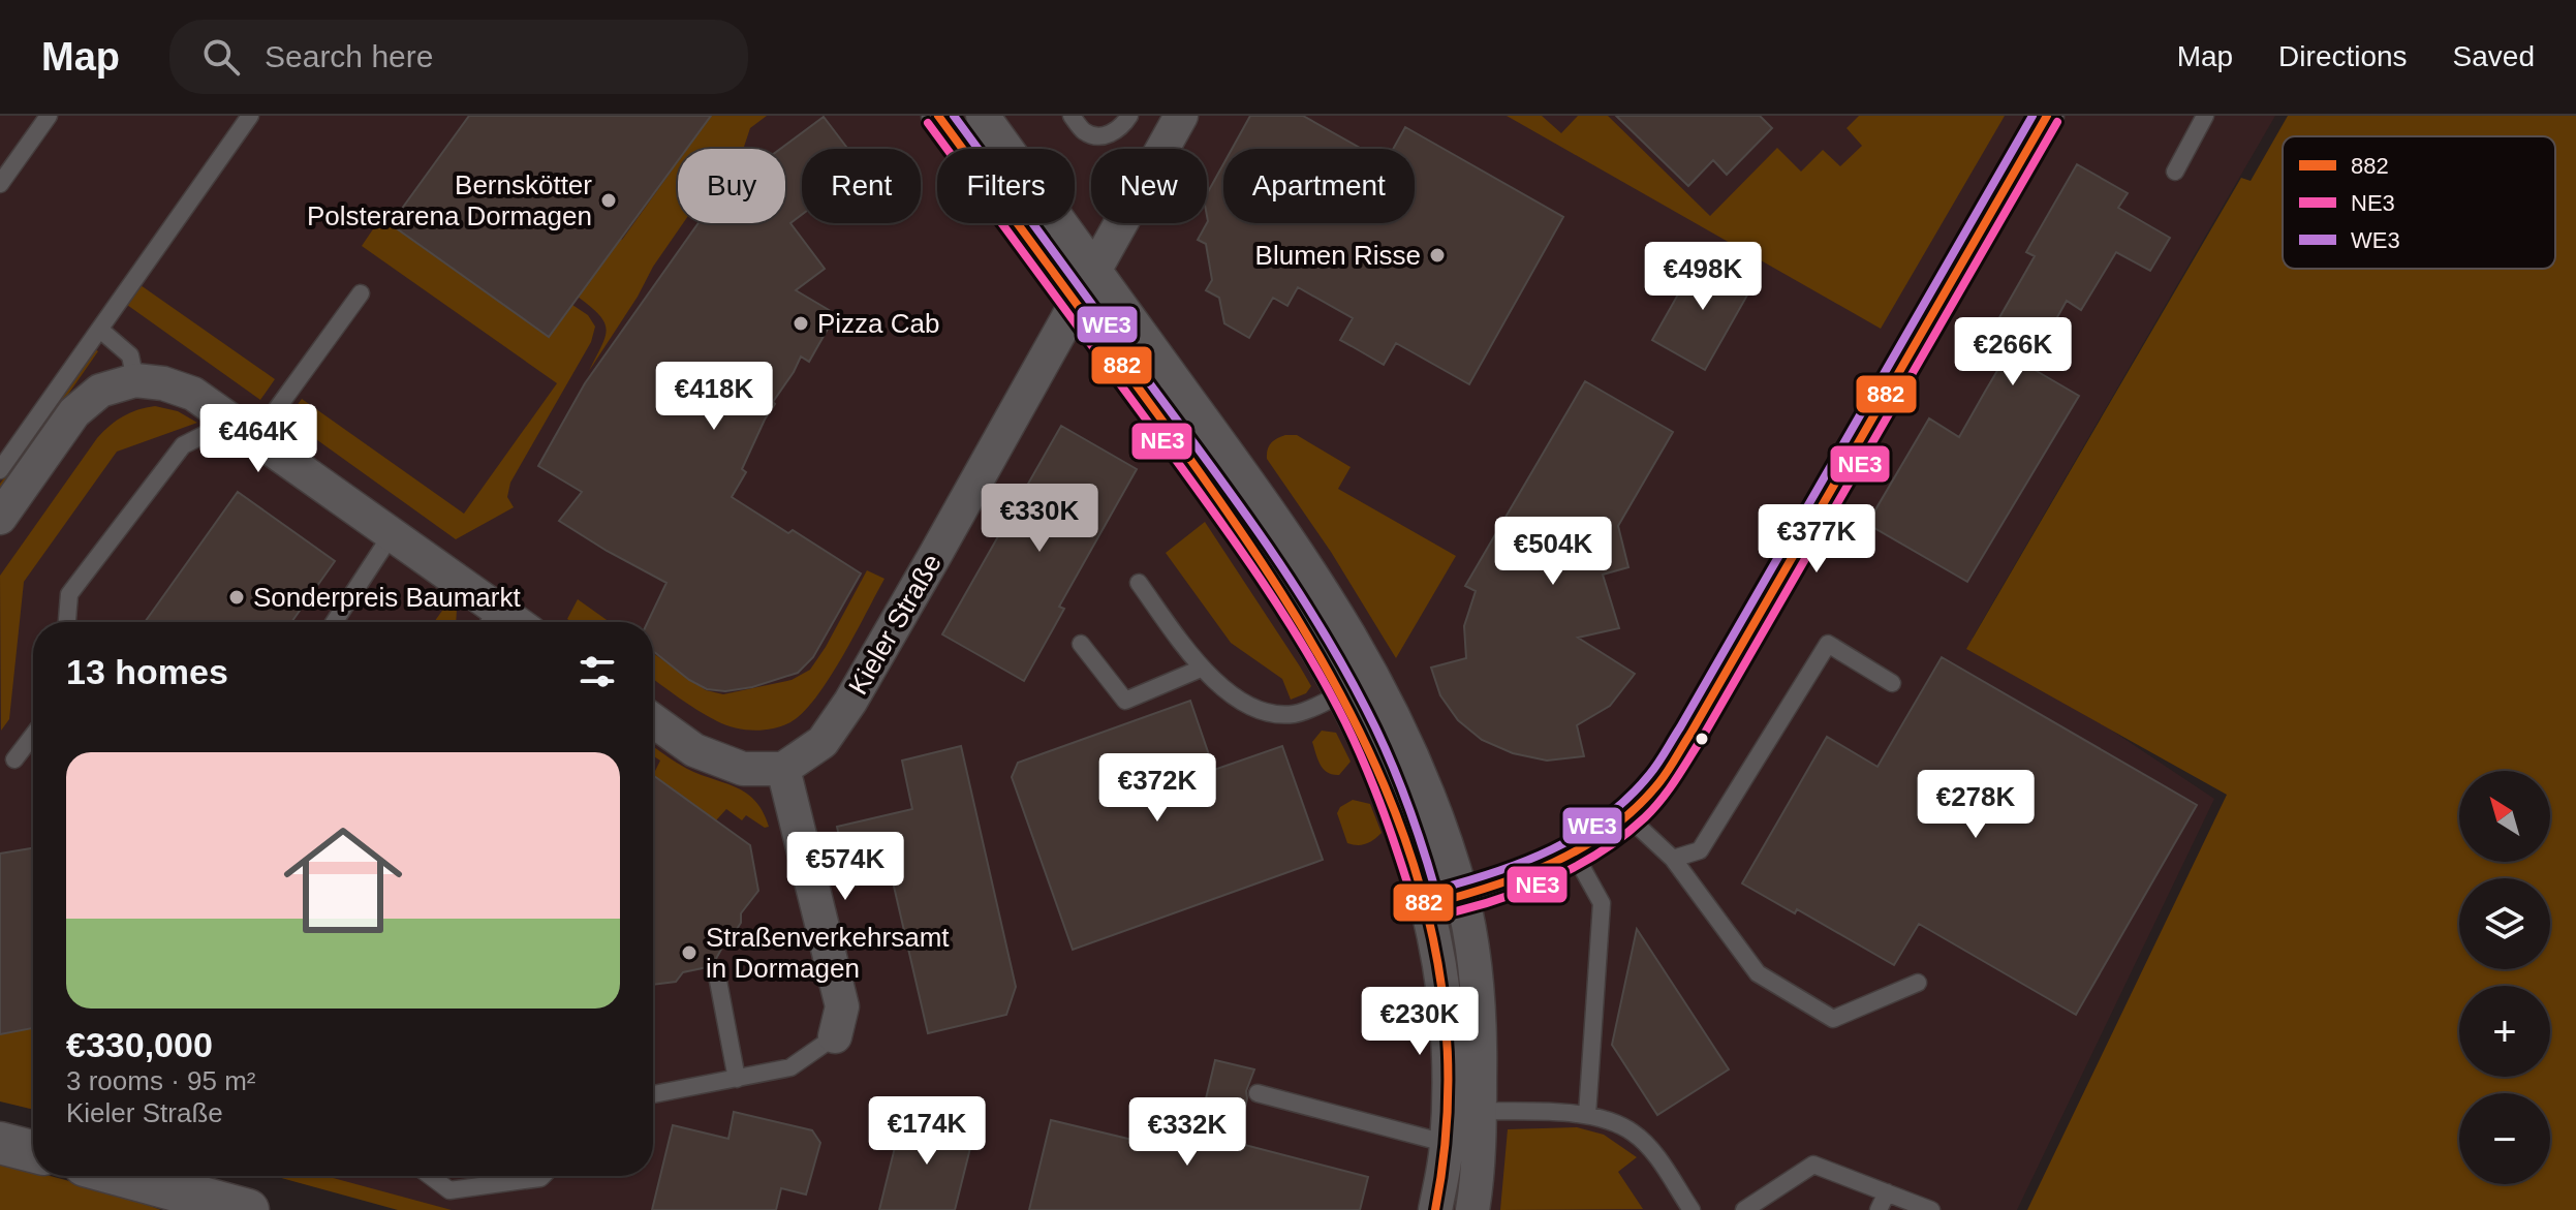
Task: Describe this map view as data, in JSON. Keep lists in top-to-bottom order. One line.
{"streets":{"street":["Kieler Straße"]},"places":["Bernskötter Polsterarena Dormagen","Blumen Risse","Pizza Cab","Sonderpreis Baumarkt","Straßenverkehrsamt in Dormagen"],"lines":["transit line 882","transit line WE3","transit line NE3"],"legend":["882","NE3","WE3"],"north":"top left","page":{"header":"Map","search":"Search here","nav":["Map","Directions","Saved"],"chip":["Buy","Rent","Filters","New","Apartment"],"price":["€498K","€266K","€418K","€464K","€330K","€377K","€504K","€372K","€278K","€574K","€230K","€174K","€332K"],"heading":"13 homes","list":[{"name":"€330,000","note":"3 rooms · 95 m² · Kieler Straße"}],"map_buttons":["+","−"]}}
